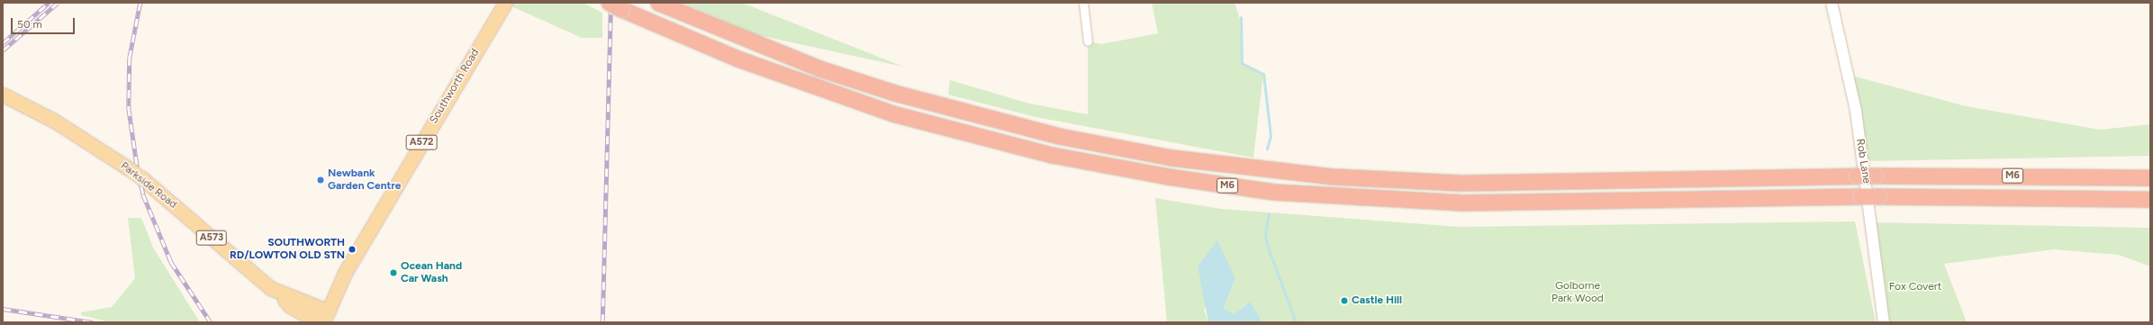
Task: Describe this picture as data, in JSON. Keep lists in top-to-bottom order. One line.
{"streets":{"highway":["M6"],"main road":["Southworth Road","A572","Parkside Road","A573"],"street":["Rob Lane"]},"crossings":[["Southworth Road","Parkside Road"]],"parks":["Golborne Park Wood","Fox Covert"],"places":["Newbank Garden Centre","SOUTHWORTH RD/LOWTON OLD STN","Ocean Hand Car Wash","Castle Hill"],"scale_bar":"50 m"}
